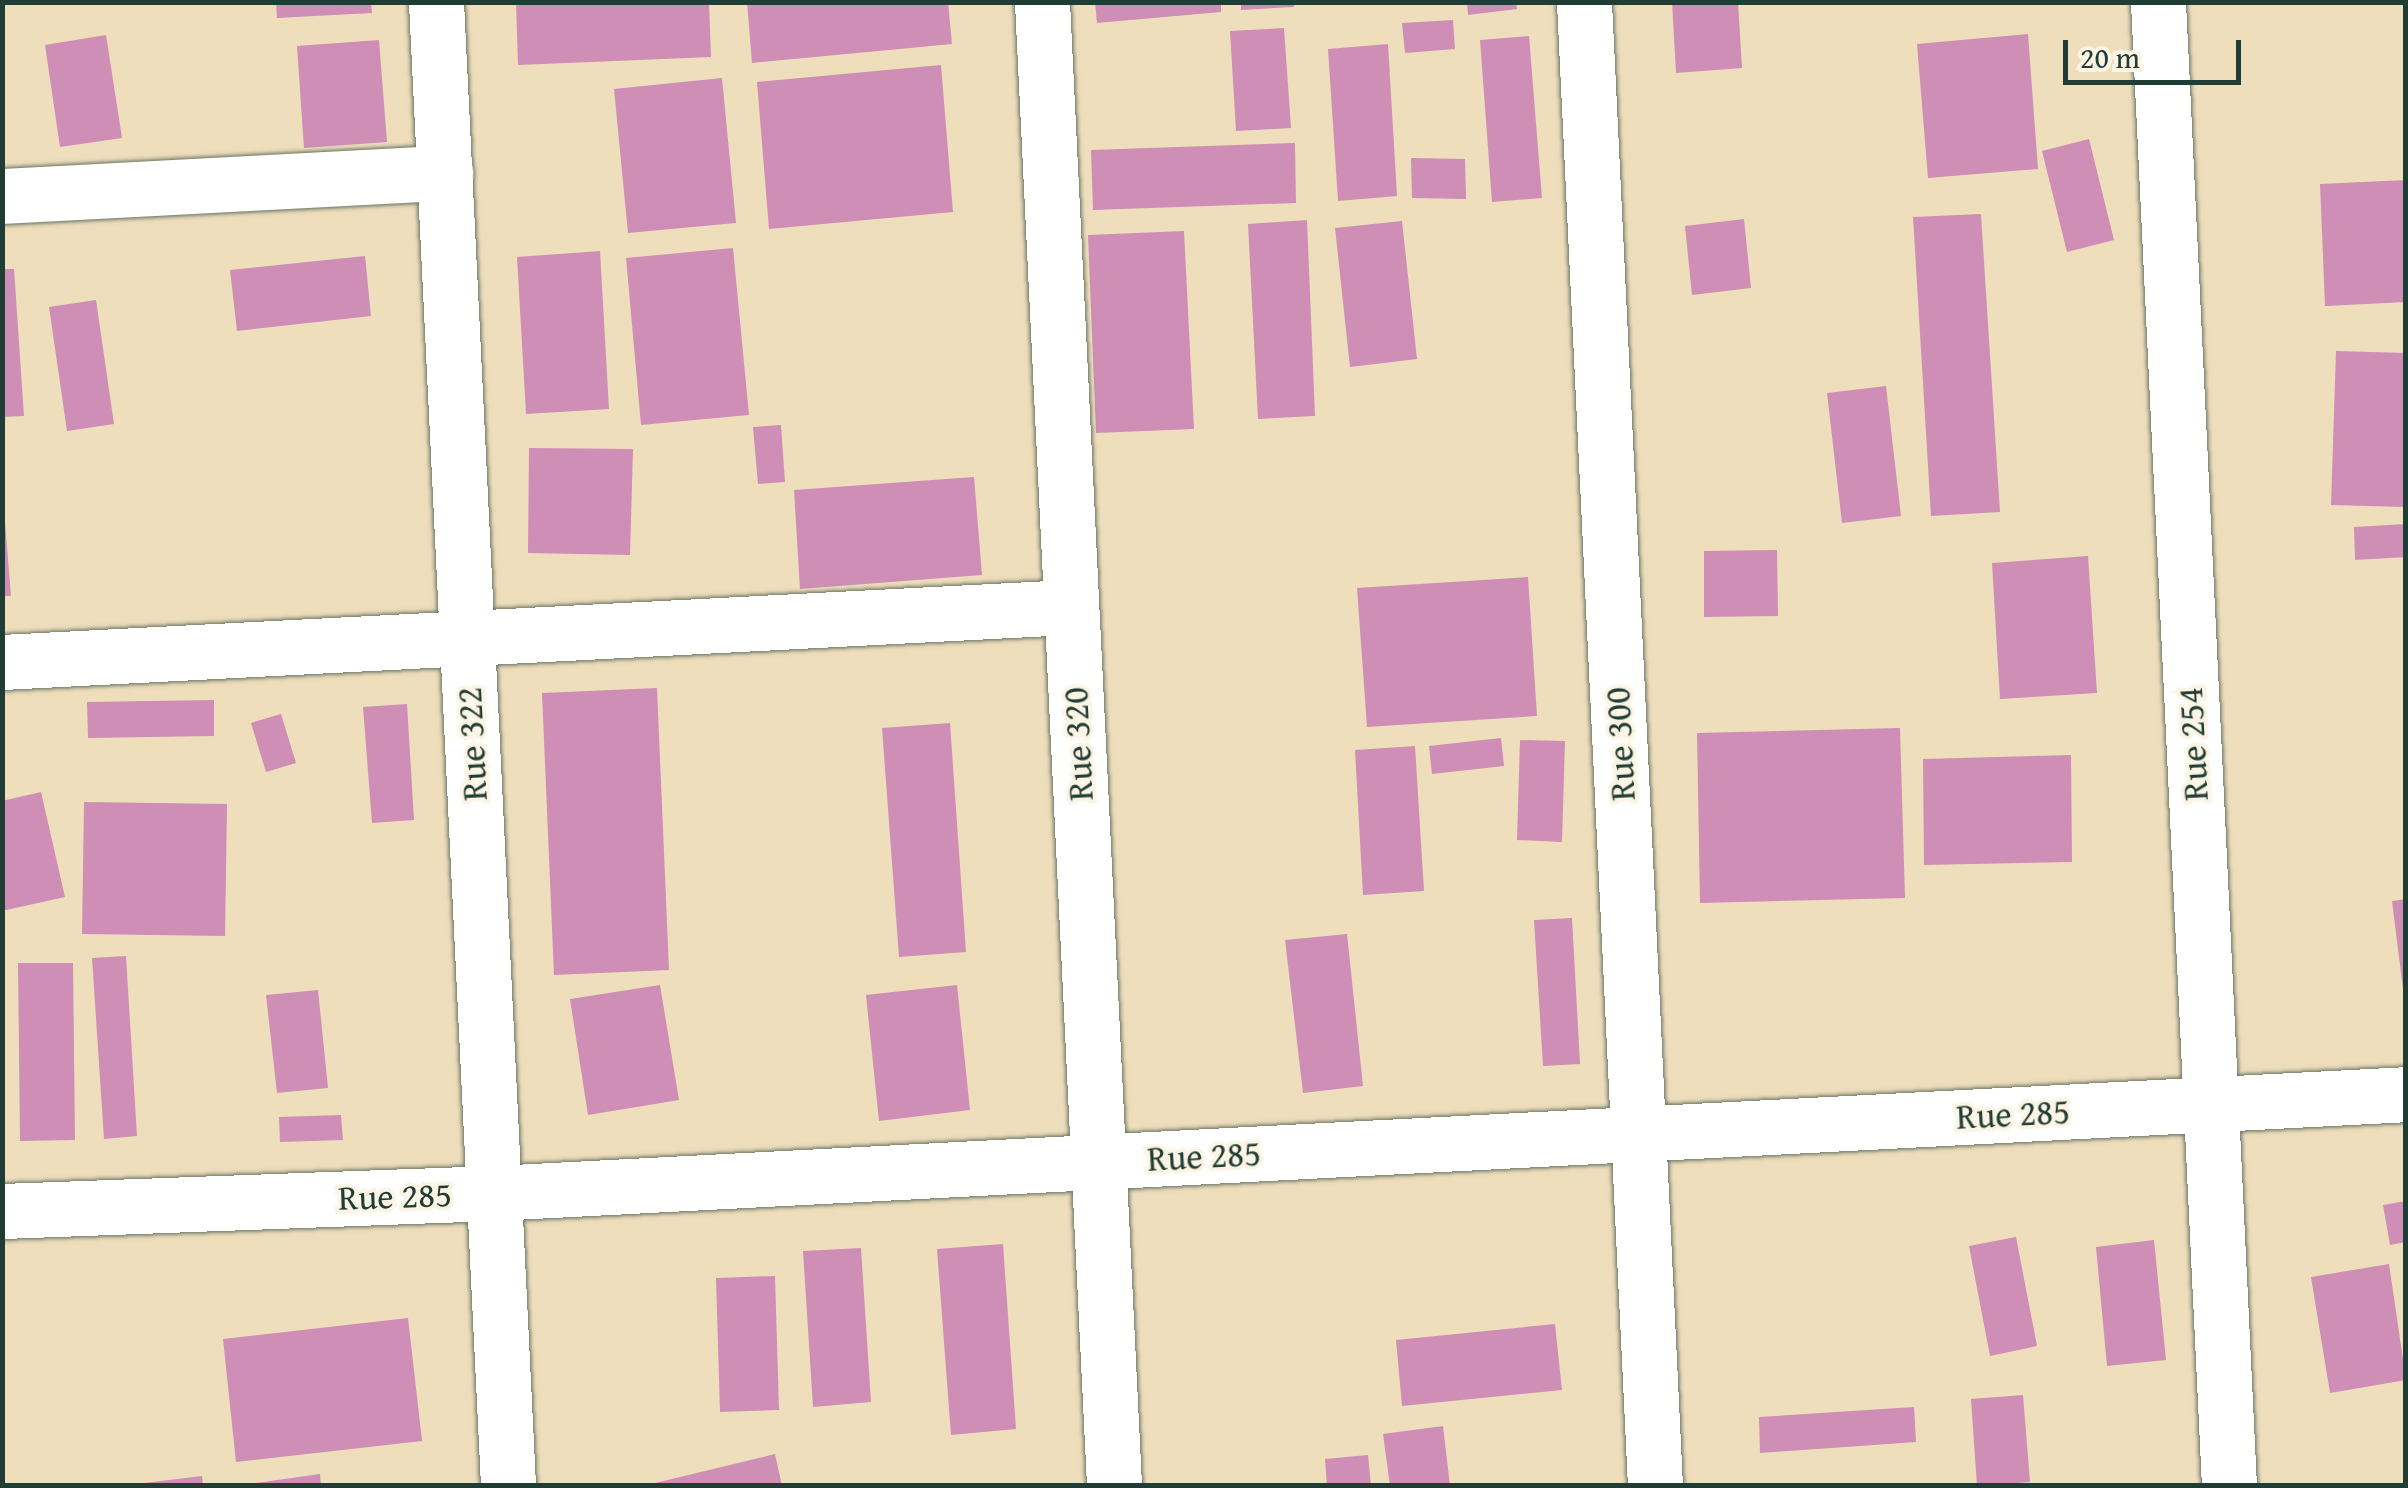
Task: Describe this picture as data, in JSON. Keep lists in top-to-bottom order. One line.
{"streets":{"street":["Rue 322","Rue 320","Rue 300","Rue 254","Rue 285"]},"crossings":[["Rue 322","Rue 285"],["Rue 320","Rue 285"],["Rue 300","Rue 285"],["Rue 254","Rue 285"]],"scale_bar":"20 m"}
